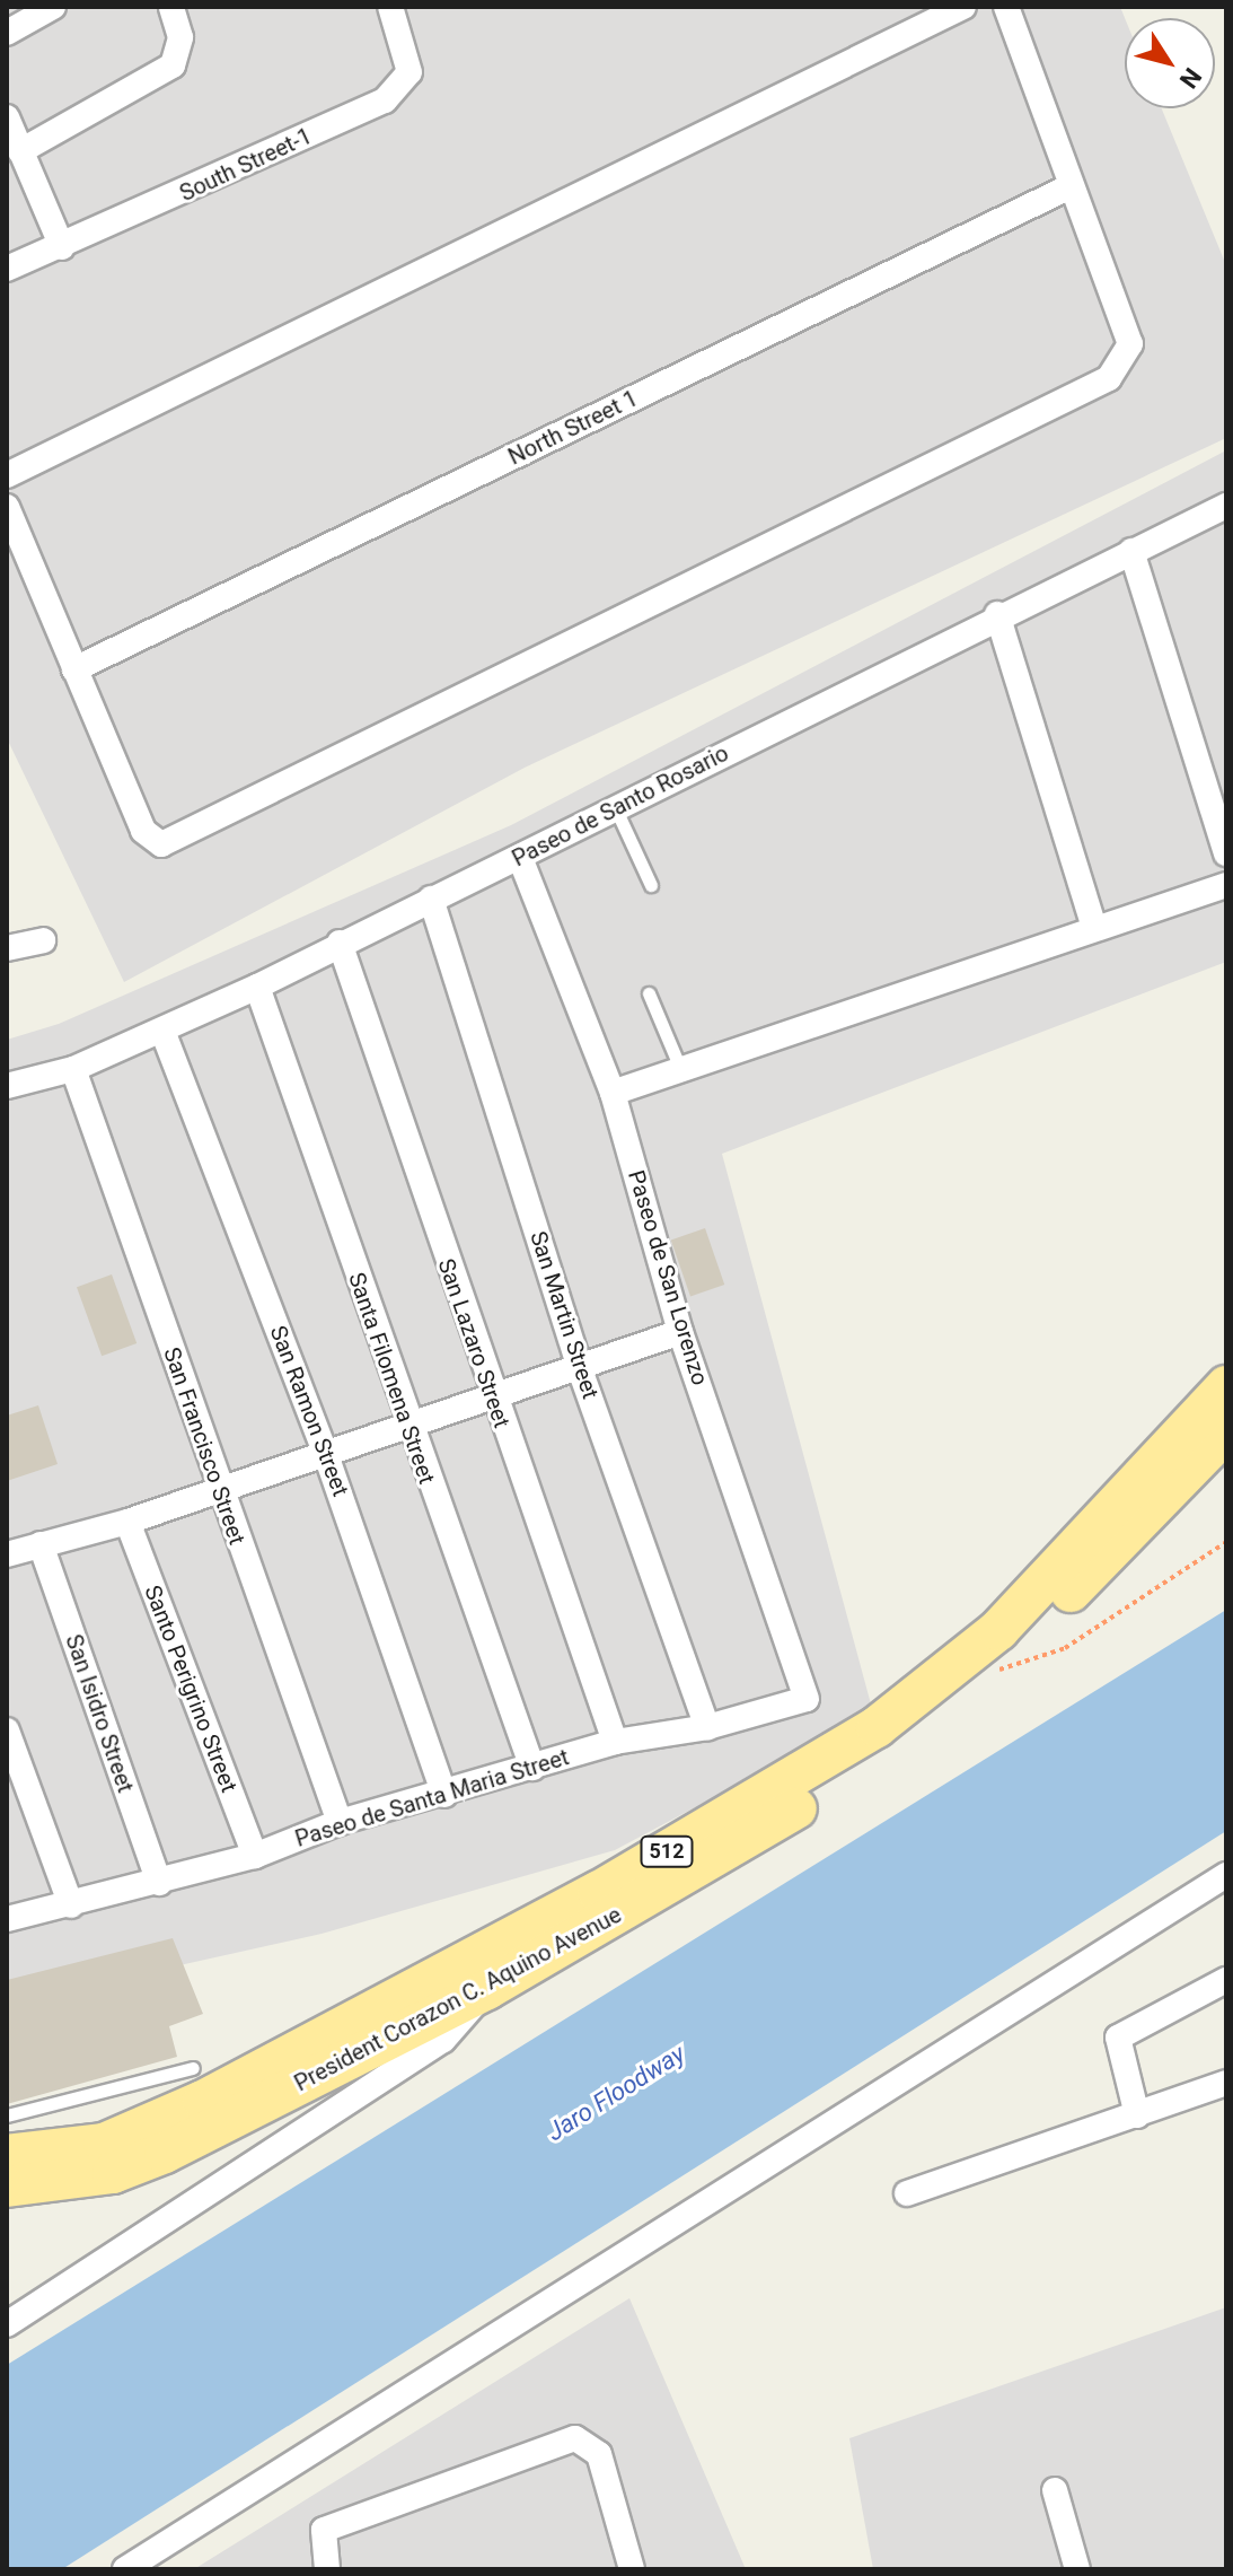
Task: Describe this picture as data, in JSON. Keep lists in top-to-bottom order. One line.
{"streets":{"main road":["512","President Corazon C. Aquino Avenue"],"street":["South Street-1","North Street 1","Paseo de Santo Rosario","Paseo de San Lorenzo","San Martin Street","San Lazaro Street","Santa Filomena Street","San Ramon Street","San Francisco Street","Santo Perigrino Street","San Isidro Street","Paseo de Santa Maria Street"]},"crossings":[["Paseo de Santo Rosario","Paseo de San Lorenzo"],["Paseo de Santo Rosario","San Martin Street"],["Paseo de Santo Rosario","San Lazaro Street"],["Paseo de Santo Rosario","Santa Filomena Street"],["Paseo de Santo Rosario","San Ramon Street"],["Paseo de Santo Rosario","San Francisco Street"],["Paseo de San Lorenzo","Paseo de Santa Maria Street"],["San Martin Street","Paseo de Santa Maria Street"],["San Lazaro Street","Paseo de Santa Maria Street"],["Santa Filomena Street","Paseo de Santa Maria Street"],["San Ramon Street","Paseo de Santa Maria Street"],["San Francisco Street","Paseo de Santa Maria Street"],["Santo Perigrino Street","Paseo de Santa Maria Street"],["San Isidro Street","Paseo de Santa Maria Street"]],"water":["Jaro Floodway"],"north":"bottom right"}
